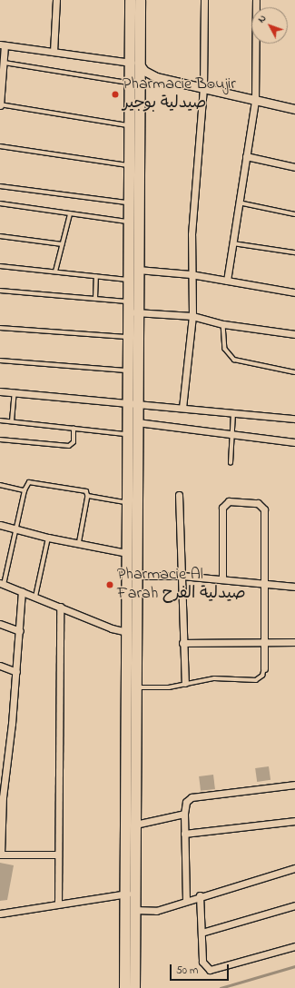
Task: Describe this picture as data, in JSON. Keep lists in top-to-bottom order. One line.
{"places":["Pharmacie Boujir صيدلية بوجير","Pharmacie Al Farah صيدلية الفرح"],"scale_bar":"50 m","north":"top left"}
